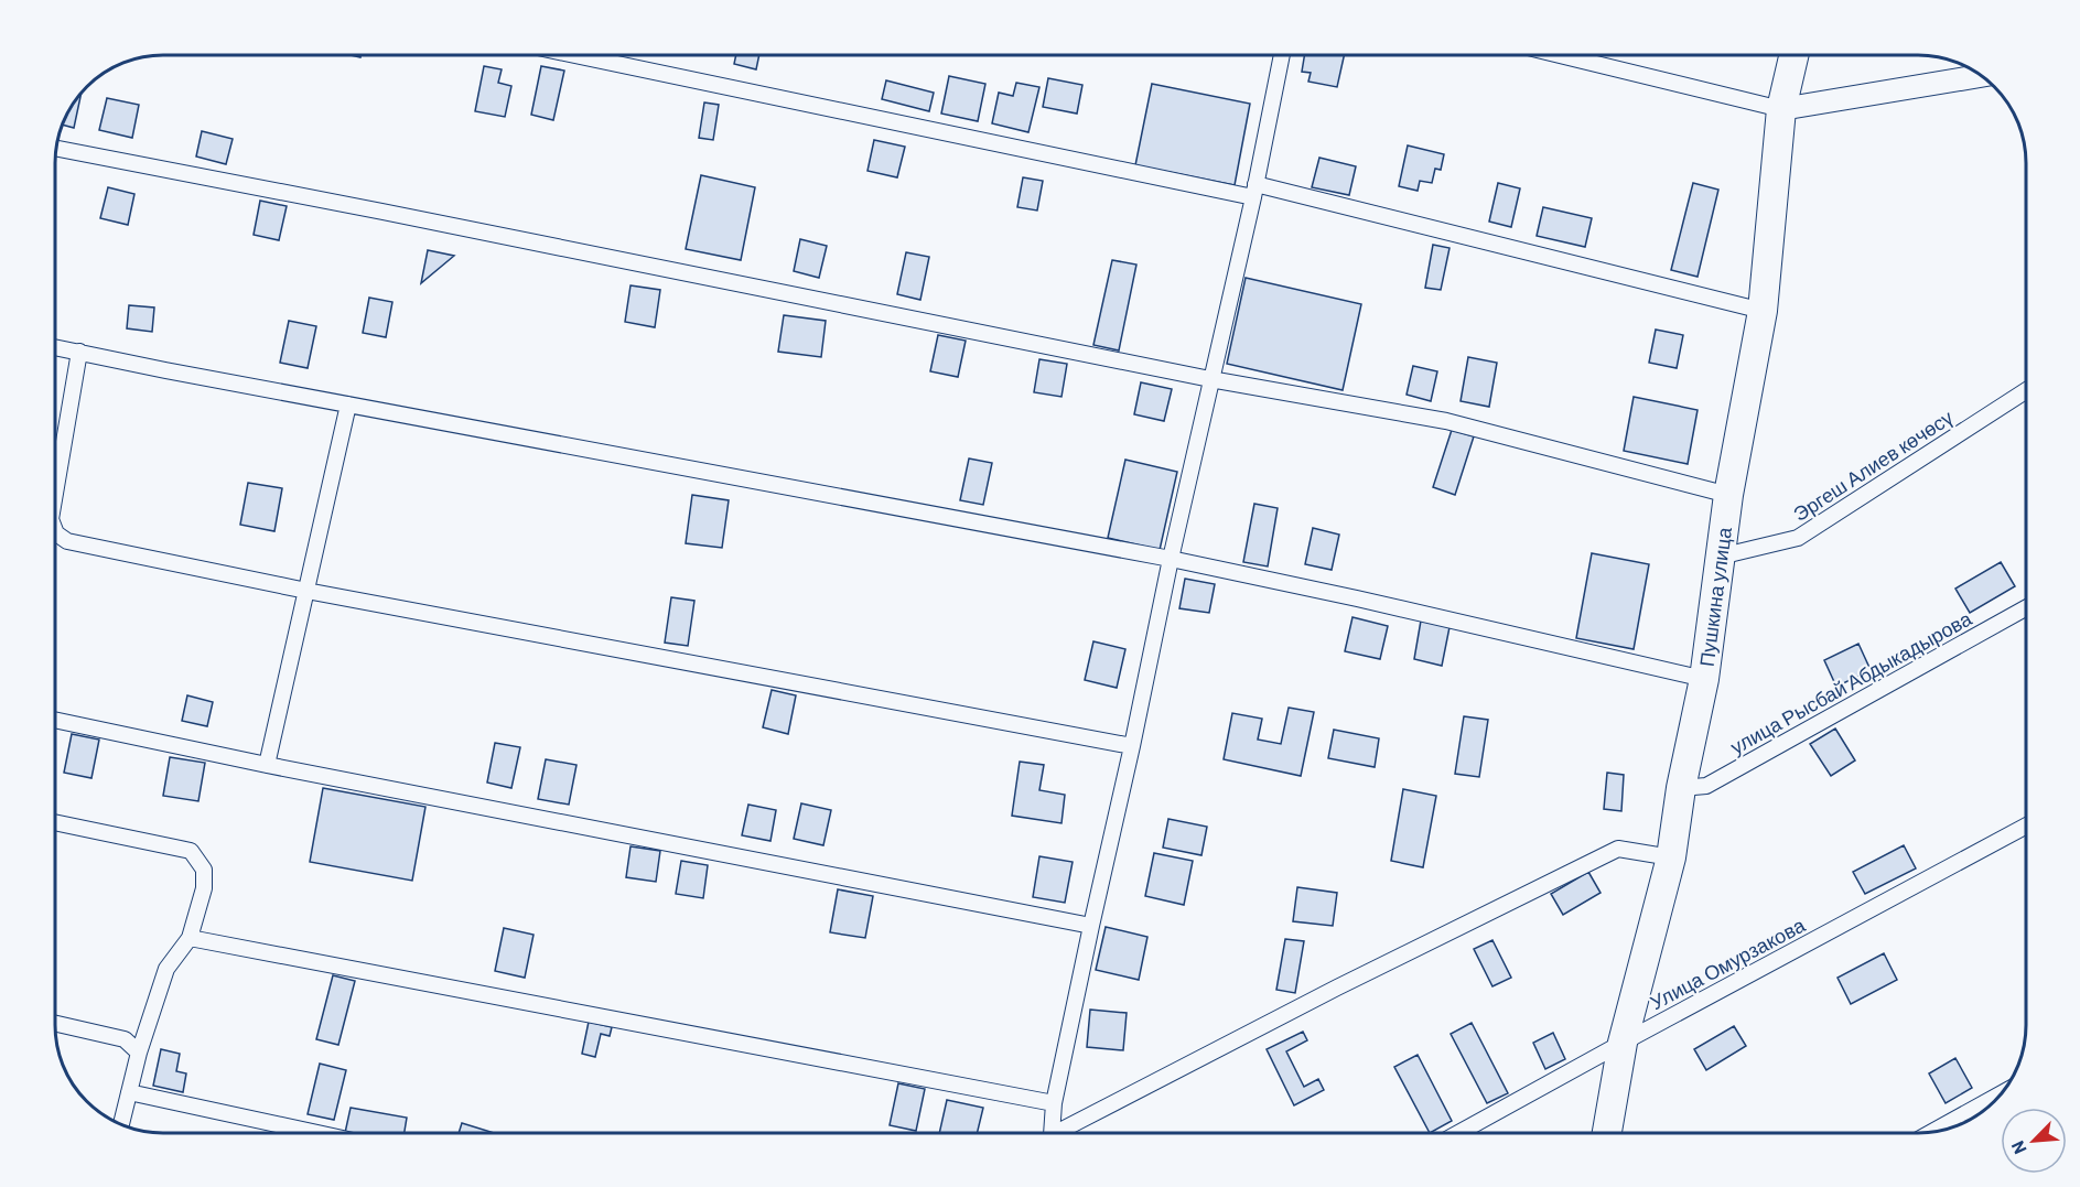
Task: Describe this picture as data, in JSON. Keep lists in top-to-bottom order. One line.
{"streets":{"highway":["Пушкина улица"],"street":["Эргеш Алиев көчөсү","улица Рысбай Абдыкадырова","Улица Омурзакова"]},"crossings":[["Эргеш Алиев көчөсү","Пушкина улица"],["Пушкина улица","улица Рысбай Абдыкадырова"],["Пушкина улица","Улица Омурзакова"]],"north":"bottom left"}
